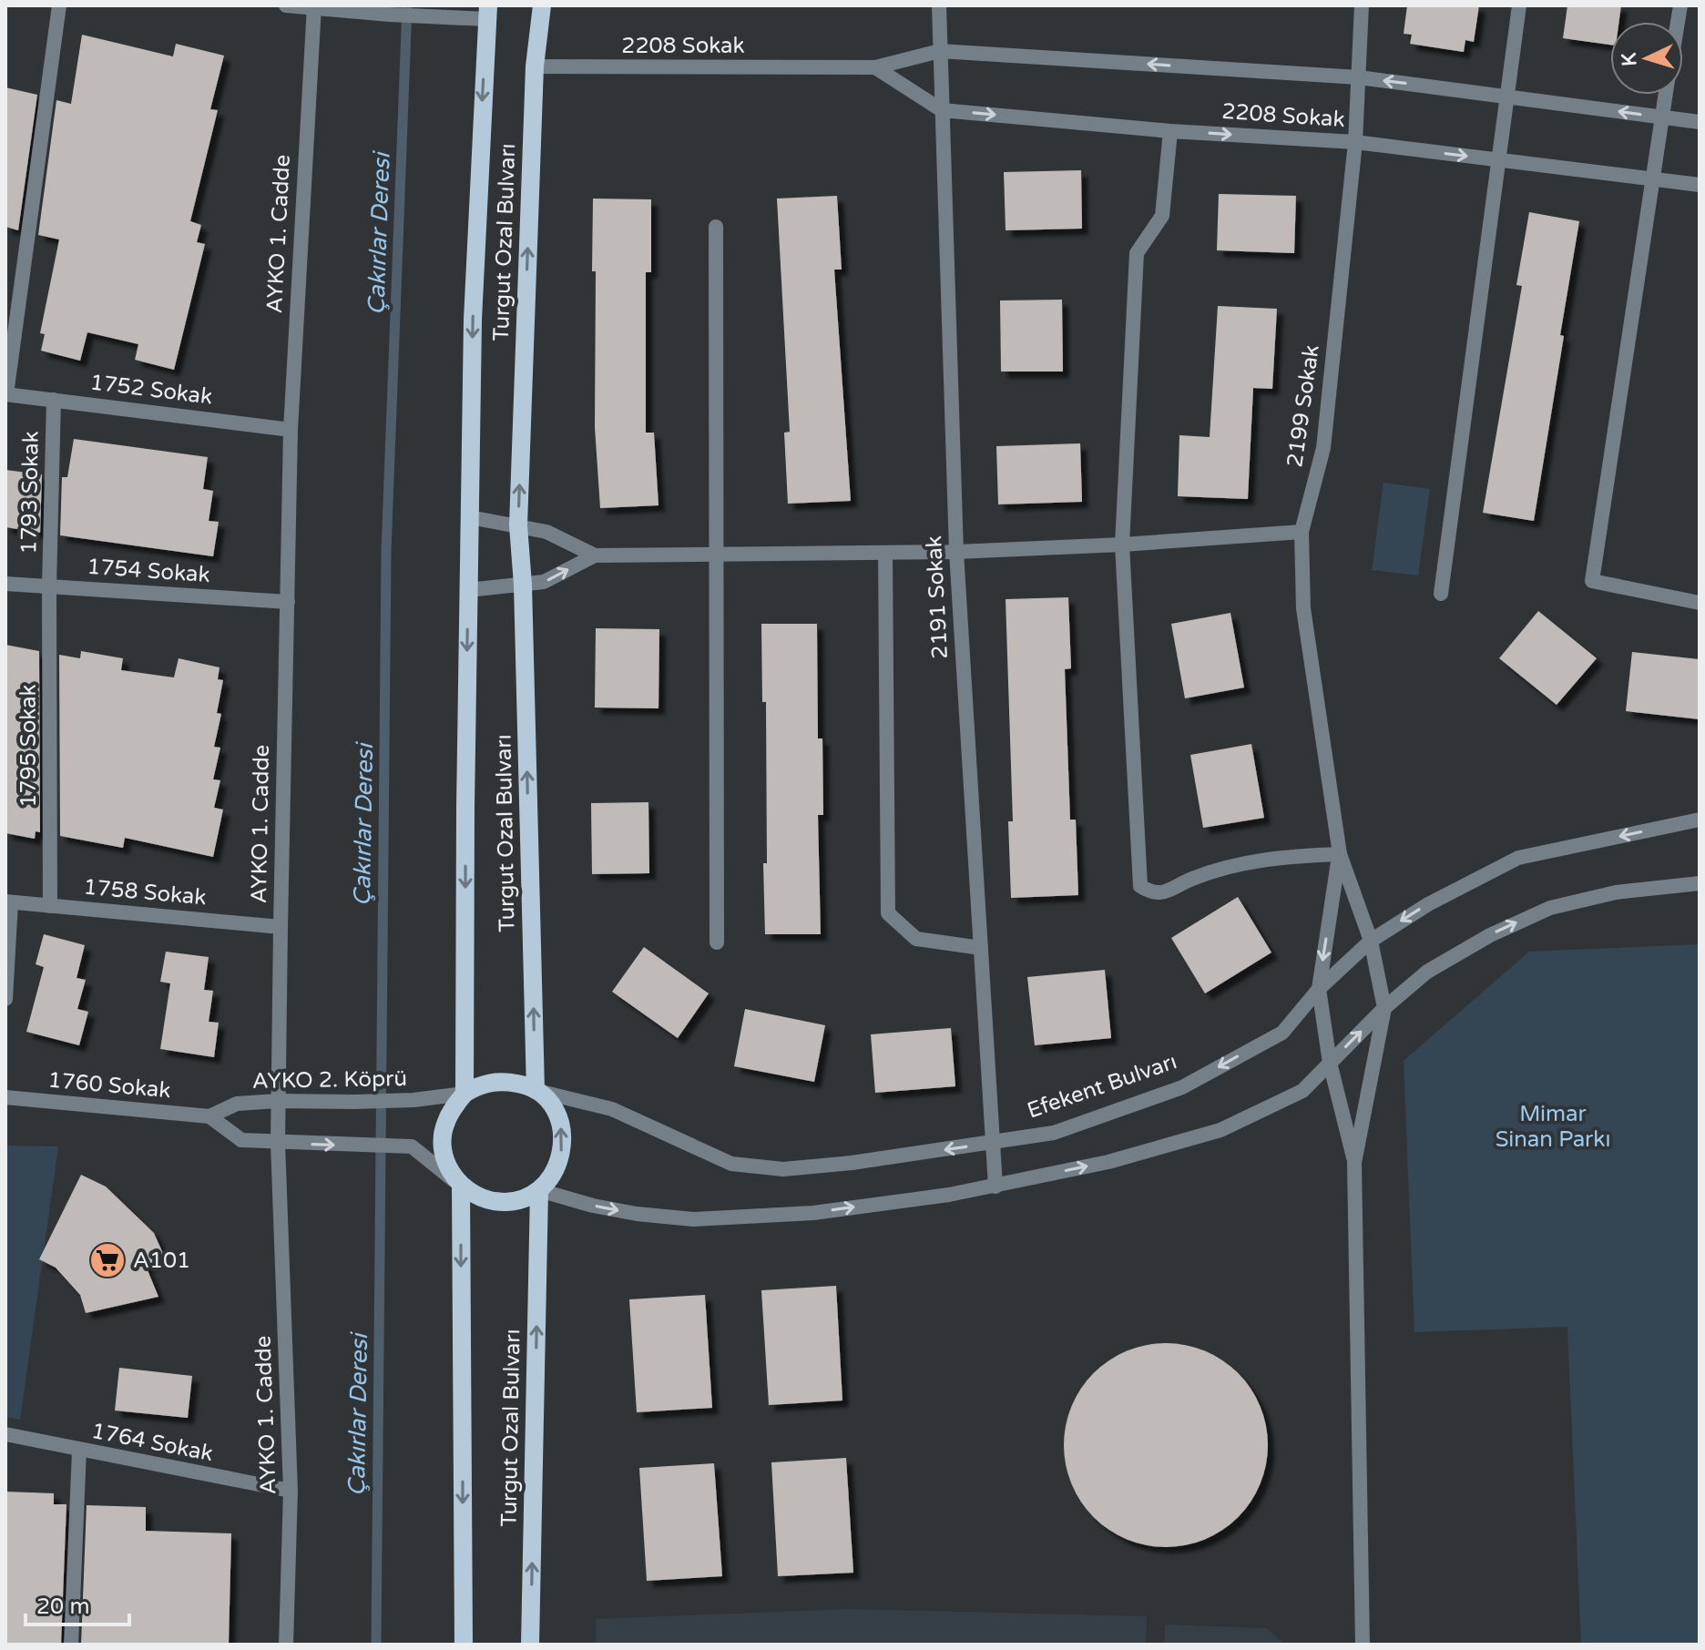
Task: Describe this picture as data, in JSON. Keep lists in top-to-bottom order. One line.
{"streets":{"main road":["Turgut Ozal Bulvarı","Efekent Bulvarı"],"street":["2208 Sokak","AYKO 1. Cadde","1752 Sokak","2199 Sokak","1793 Sokak","1754 Sokak","2191 Sokak","1795 Sokak","1758 Sokak","AYKO 2. Köprü","1760 Sokak","1764 Sokak"]},"crossings":[["2208 Sokak","Turgut Ozal Bulvarı"],["2208 Sokak","2199 Sokak"],["2208 Sokak","2191 Sokak"],["AYKO 1. Cadde","1752 Sokak"],["AYKO 1. Cadde","1754 Sokak"],["AYKO 1. Cadde","1758 Sokak"],["AYKO 1. Cadde","AYKO 2. Köprü"],["AYKO 1. Cadde","1764 Sokak"],["Turgut Ozal Bulvarı","AYKO 2. Köprü"],["Turgut Ozal Bulvarı","Efekent Bulvarı"],["1752 Sokak","1793 Sokak"],["1793 Sokak","1754 Sokak"],["1793 Sokak","1795 Sokak"],["1754 Sokak","1795 Sokak"],["2191 Sokak","Efekent Bulvarı"],["1795 Sokak","1758 Sokak"],["AYKO 2. Köprü","1760 Sokak"],["AYKO 2. Köprü","Efekent Bulvarı"]],"one_way":["Efekent Bulvarı"],"water":["Çakırlar Deresi"],"parks":["Mimar Sinan Parkı"],"places":{"supermarket":["A101"]},"scale_bar":"20 m","north":"left"}
